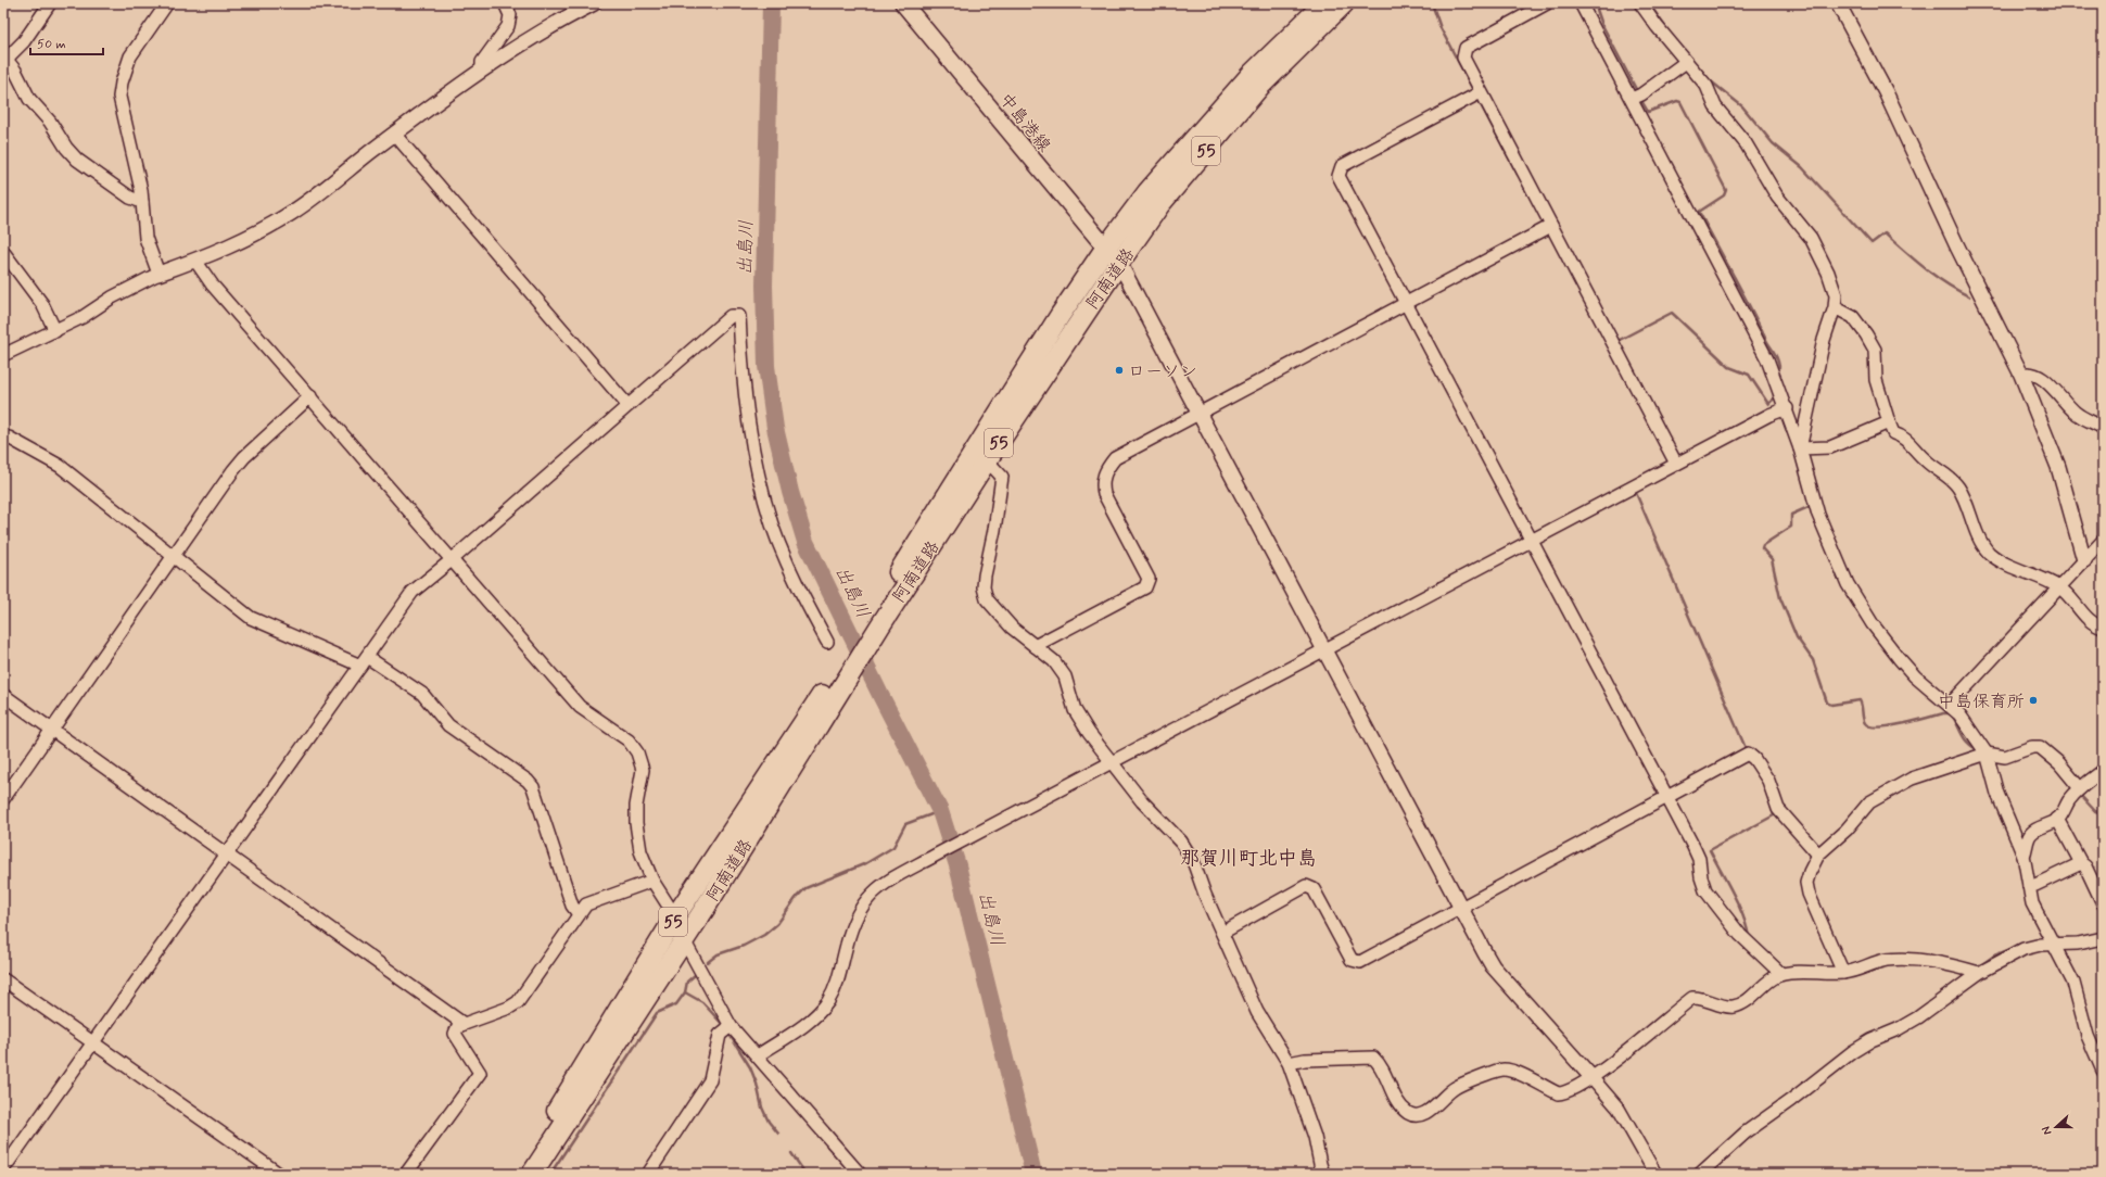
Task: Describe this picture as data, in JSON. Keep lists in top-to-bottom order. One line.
{"streets":{"highway":["55","阿南道路"],"main road":["中島港線"]},"crossings":[["中島港線","阿南道路"],["55","阿南道路"]],"districts":["那賀川町北中島"],"water":["出島川"],"places":["ローソン","中島保育所"],"scale_bar":"50 m","north":"left"}
